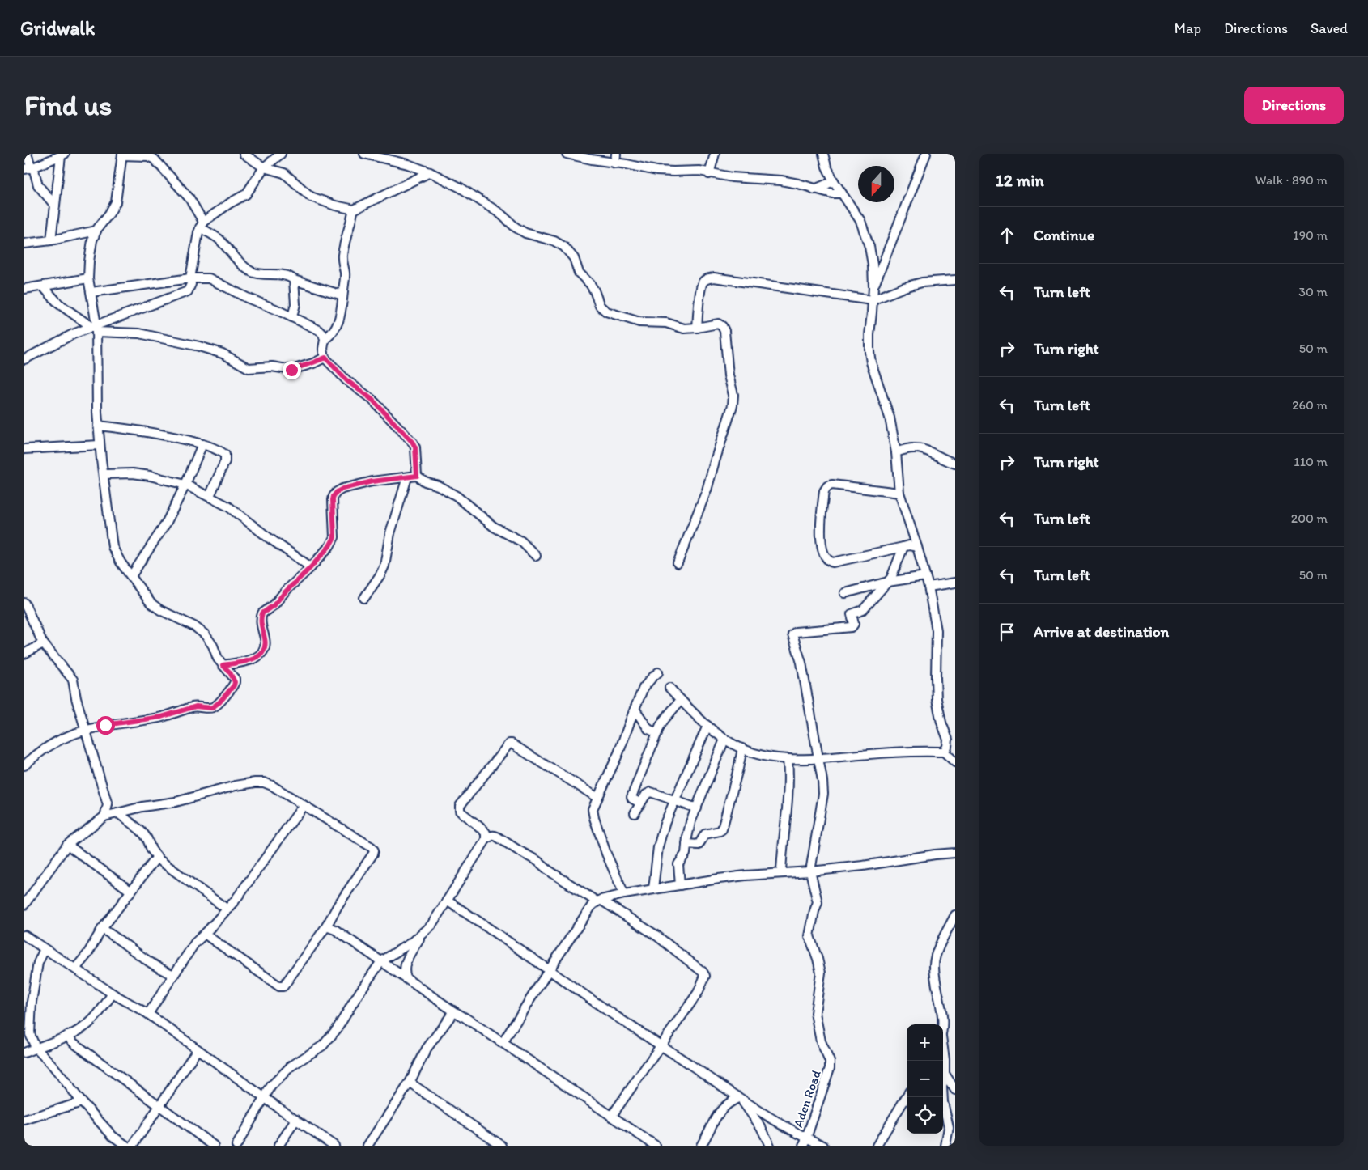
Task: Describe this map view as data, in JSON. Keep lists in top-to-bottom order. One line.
{"streets":{"street":["Aden Road"]},"north":"bottom","page":{"header":"Gridwalk","nav":["Map","Directions","Saved"],"buttons":"Directions","title":"Find us","heading":["12 min","Walk · 890 m"],"list":[["Continue","190 m"],["Turn left","30 m"],["Turn right","50 m"],["Turn left","260 m"],["Turn right","110 m"],["Turn left","200 m"],["Turn left","50 m"],"Arrive at destination"],"map_buttons":["+","−"]}}
